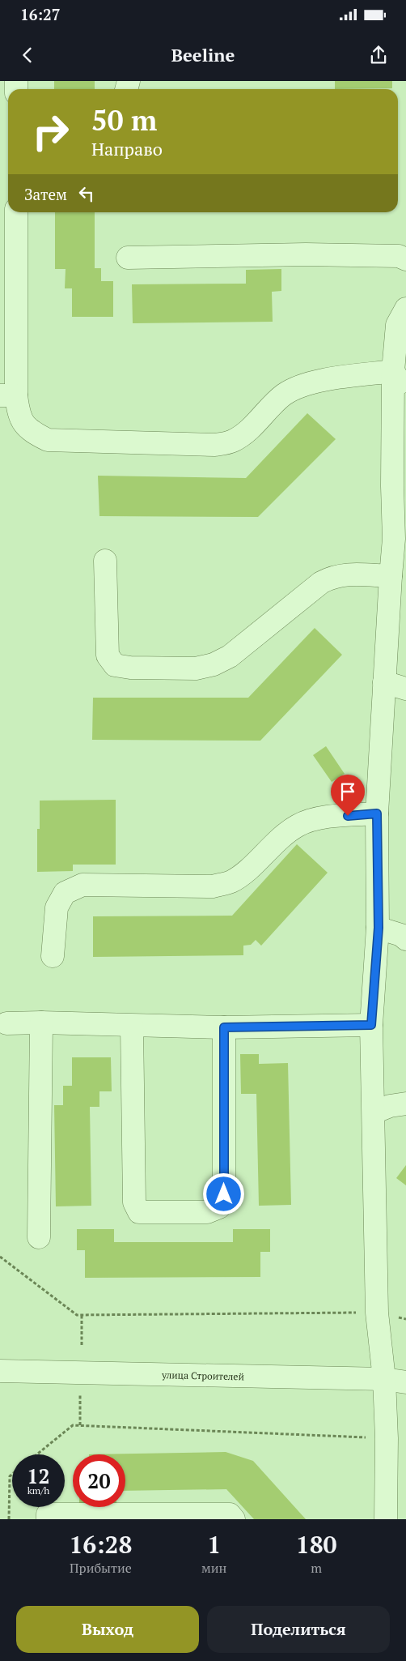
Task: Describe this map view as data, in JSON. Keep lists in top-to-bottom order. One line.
{"streets":{"street":["улица Строителей"]},"page":{"status":"16:27","header":"Beeline","turn":["50 m","Направо"],"then":"Затем","speed":"12 km/h","limit":"20","eta":["16:28","Прибытие","1","мин","180","m"],"buttons":["Выход","Поделиться"]}}
